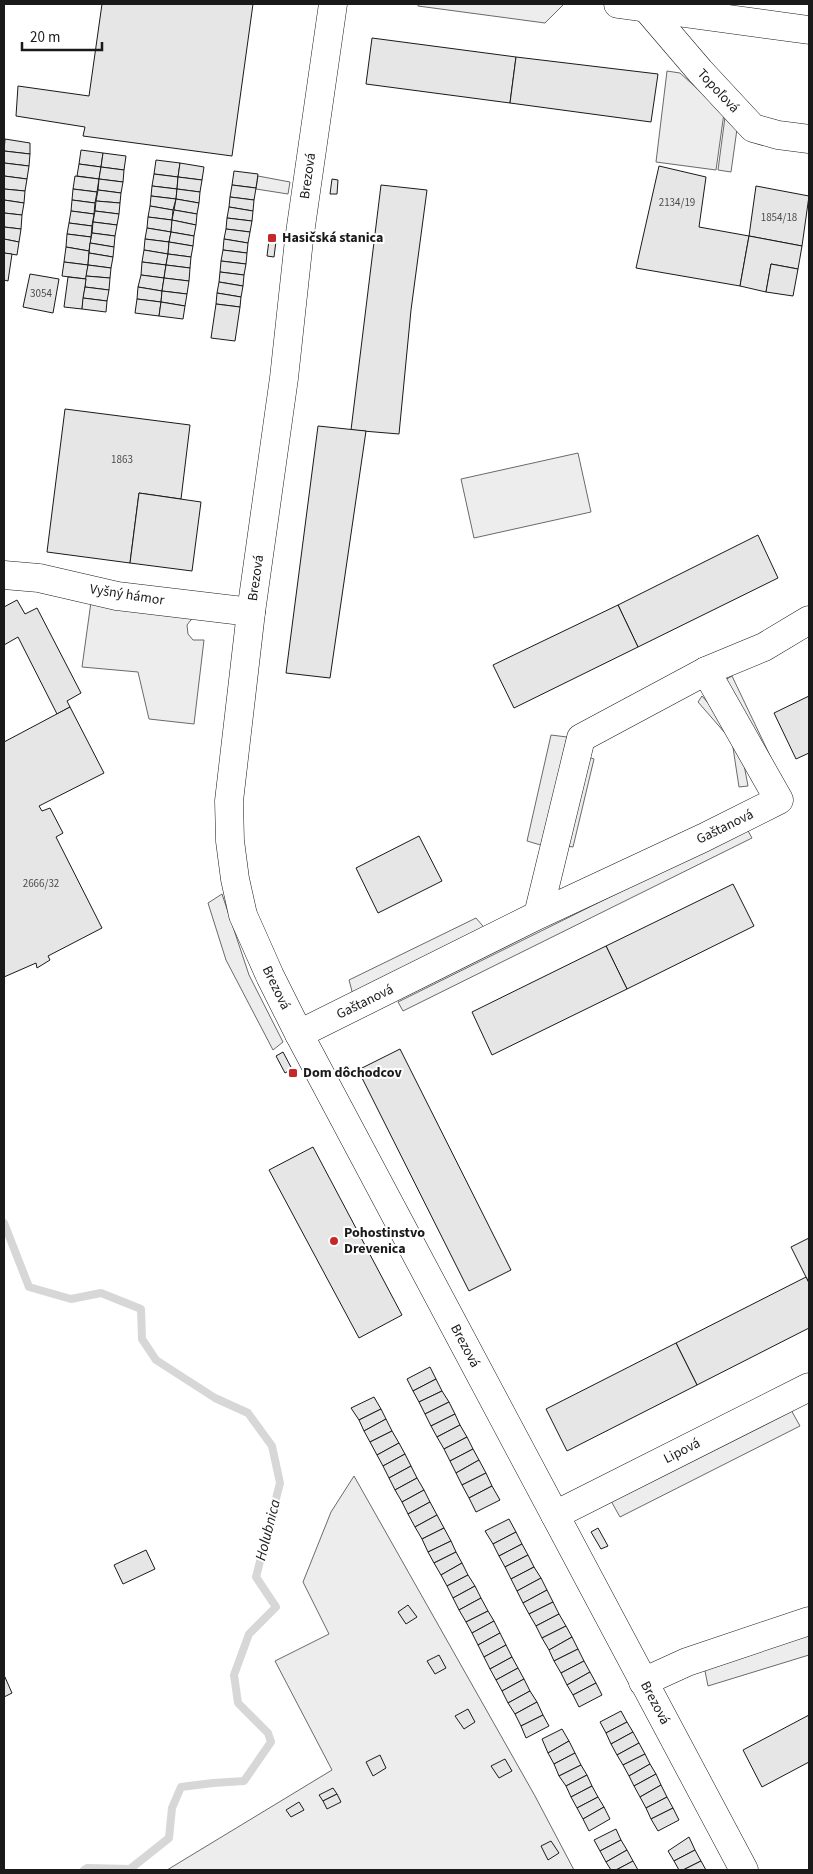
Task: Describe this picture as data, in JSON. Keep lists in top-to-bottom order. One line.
{"streets":{"street":["Topoľová","Brezová","Vyšný hámor","Gaštanová","Lipová"]},"crossings":[["Brezová","Vyšný hámor"],["Brezová","Gaštanová"],["Brezová","Lipová"]],"water":["Holubnica"],"places":{"transit":["Hasičská stanica","Dom dôchodcov"],"other":["Pohostinstvo Drevenica"]},"house_numbers":["2134/19","1854/18","3054","1863","2666/32"],"scale_bar":"20 m"}
